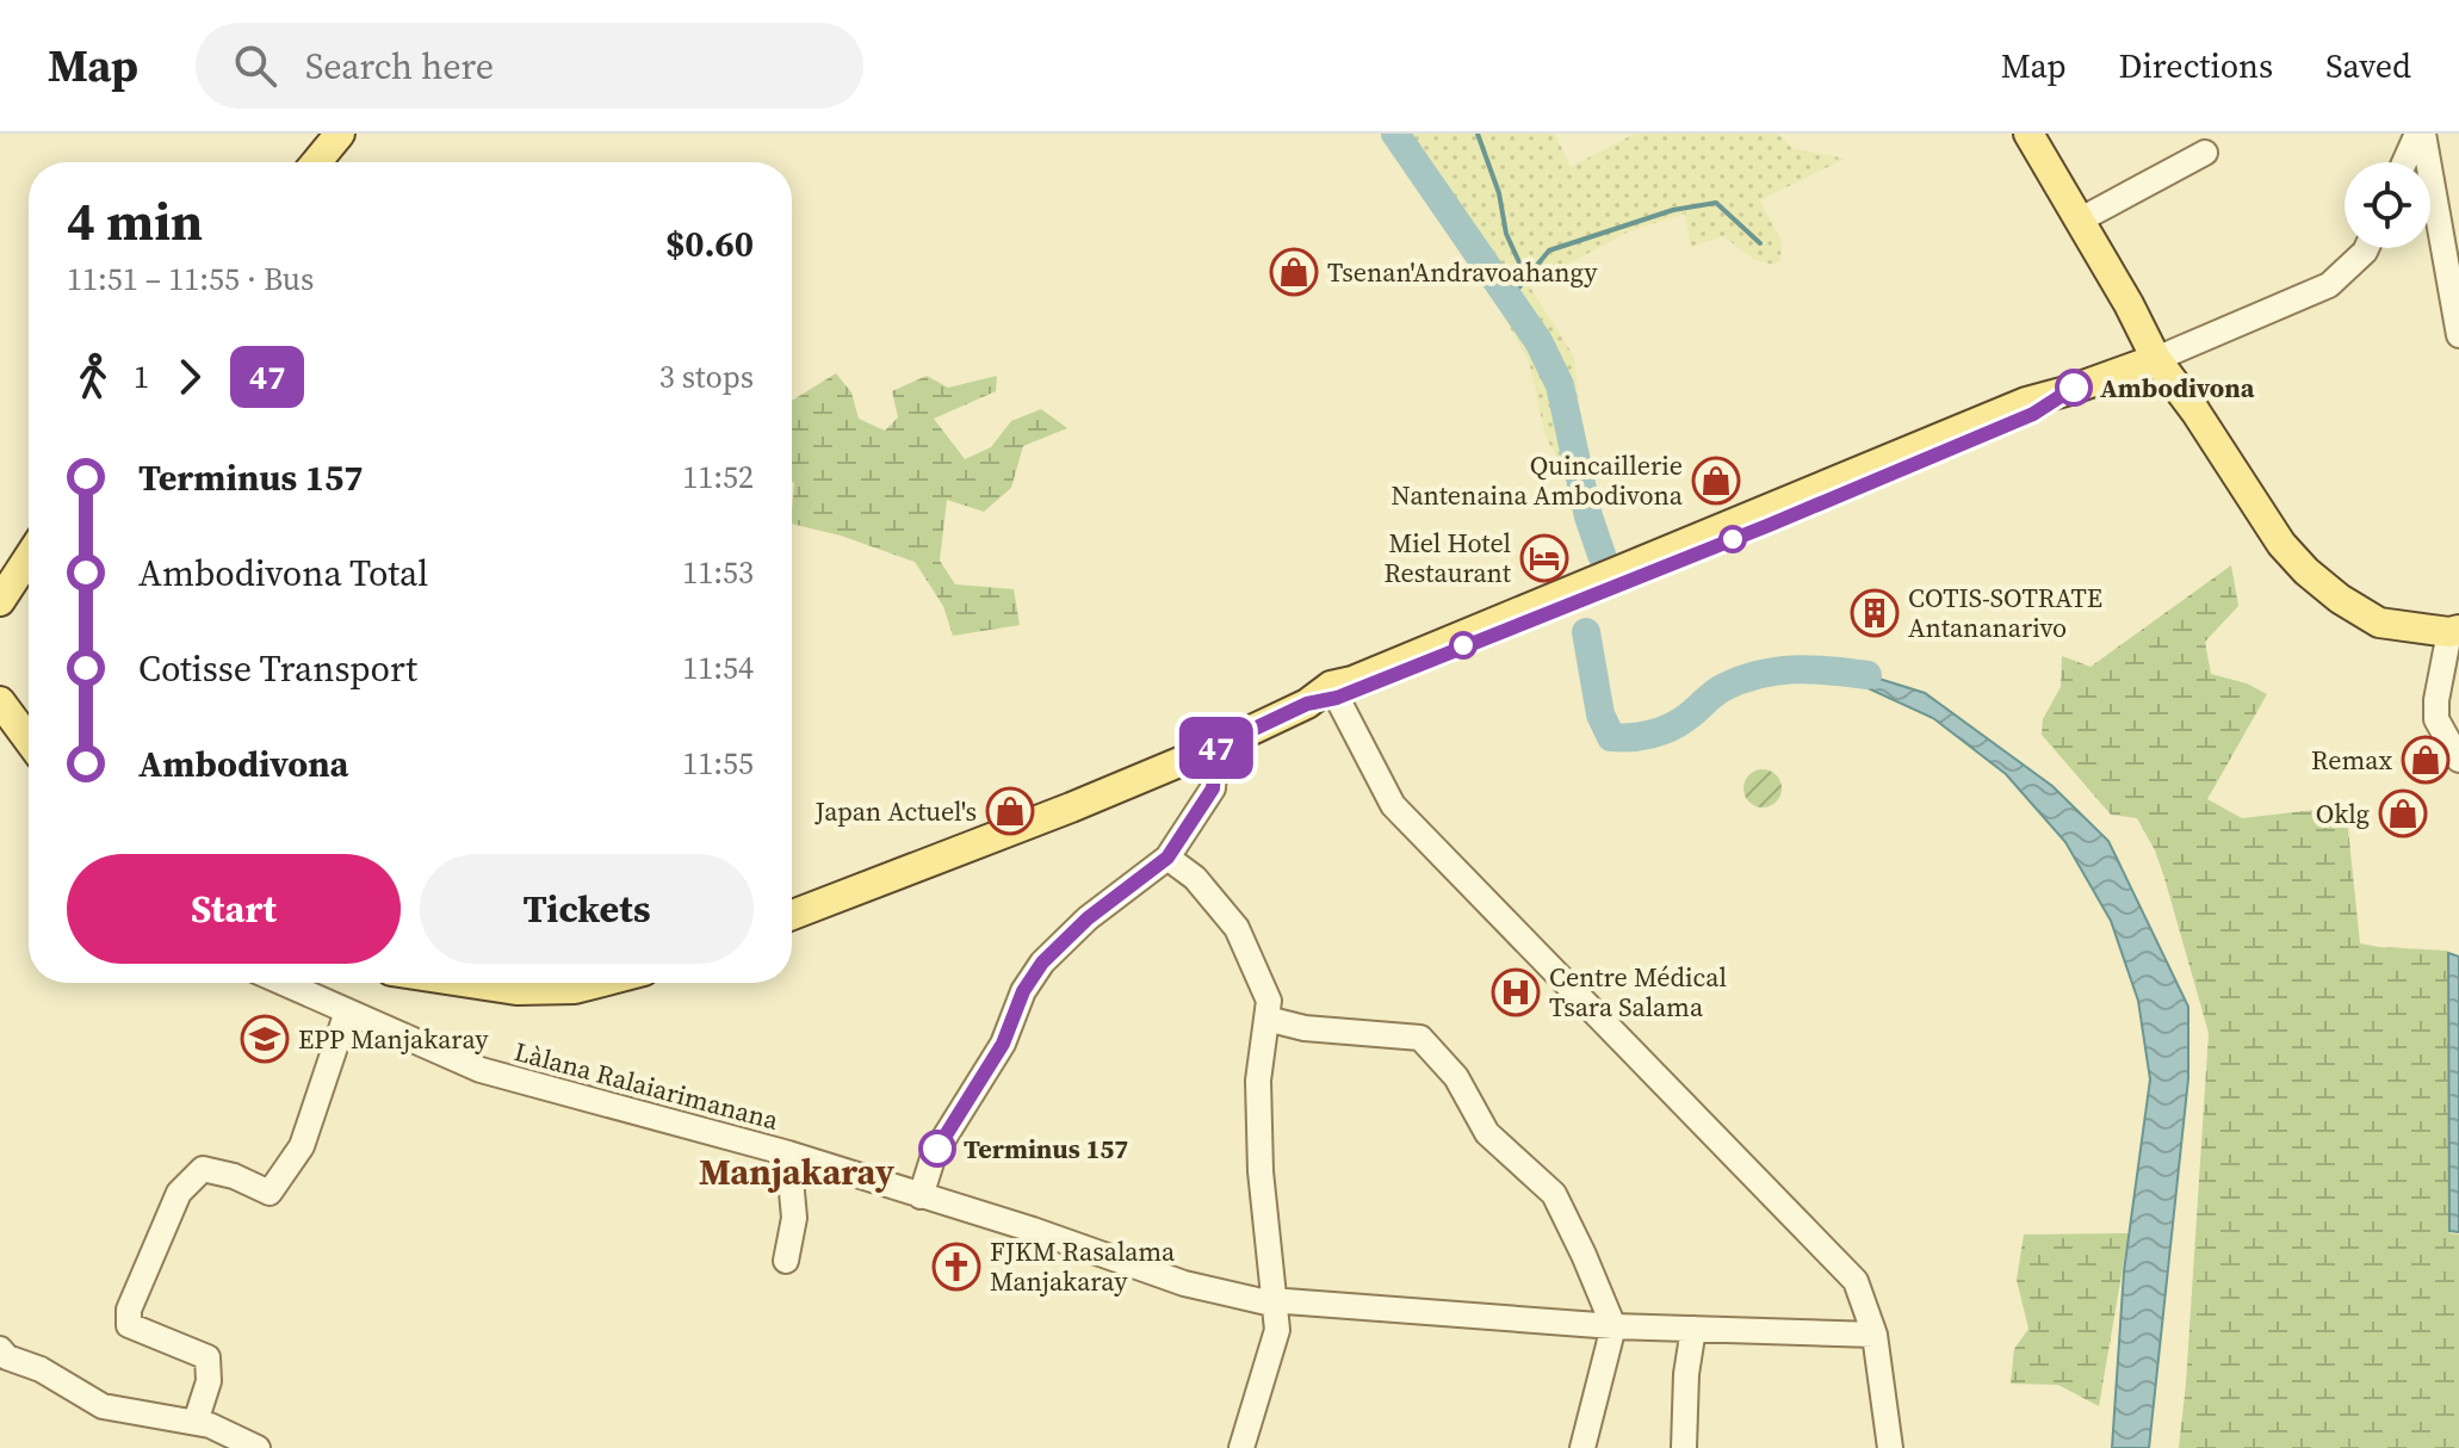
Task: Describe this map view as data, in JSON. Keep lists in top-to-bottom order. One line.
{"streets":{"street":["Làlana Ralaiarimanana"]},"districts":["Manjakaray"],"places":{"shop":["Tsenan'Andravoahangy","Quincaillerie Nantenaina Ambodivona","Remax","Japan Actuel's","Oklg"],"other":["Ambodivona","Terminus 157"],"hotel":["Miel Hotel Restaurant"],"building":["COTIS-SOTRATE Antananarivo"],"hospital":["Centre Médical Tsara Salama"],"school or university":["EPP Manjakaray"],"church":["FJKM Rasalama Manjakaray"]},"lines":["bus line 47"],"page":{"header":"Map","search":"Search here","nav":["Map","Directions","Saved"],"on_map":"47","heading":["4 min","11:51 – 11:55 · Bus","$0.60"],"legs":["1","47","3 stops"],"list":[{"name":"Terminus 157","value":"11:52"},{"name":"Ambodivona Total","value":"11:53"},{"name":"Cotisse Transport","value":"11:54"},{"name":"Ambodivona","value":"11:55"}],"buttons":["Start","Tickets"]}}
